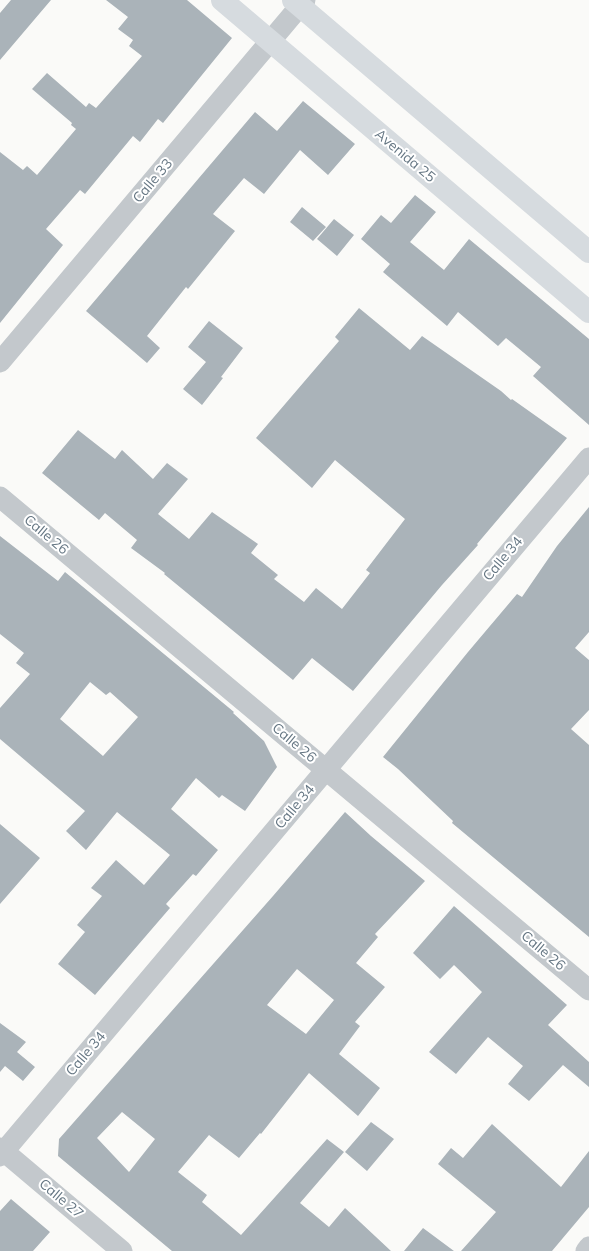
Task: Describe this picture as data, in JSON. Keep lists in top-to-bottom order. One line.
{"streets":{"main road":["Avenida 25"],"street":["Calle 33","Calle 26","Calle 34","Calle 27"]},"crossings":[["Avenida 25","Calle 33"],["Calle 26","Calle 34"],["Calle 34","Calle 27"]]}
